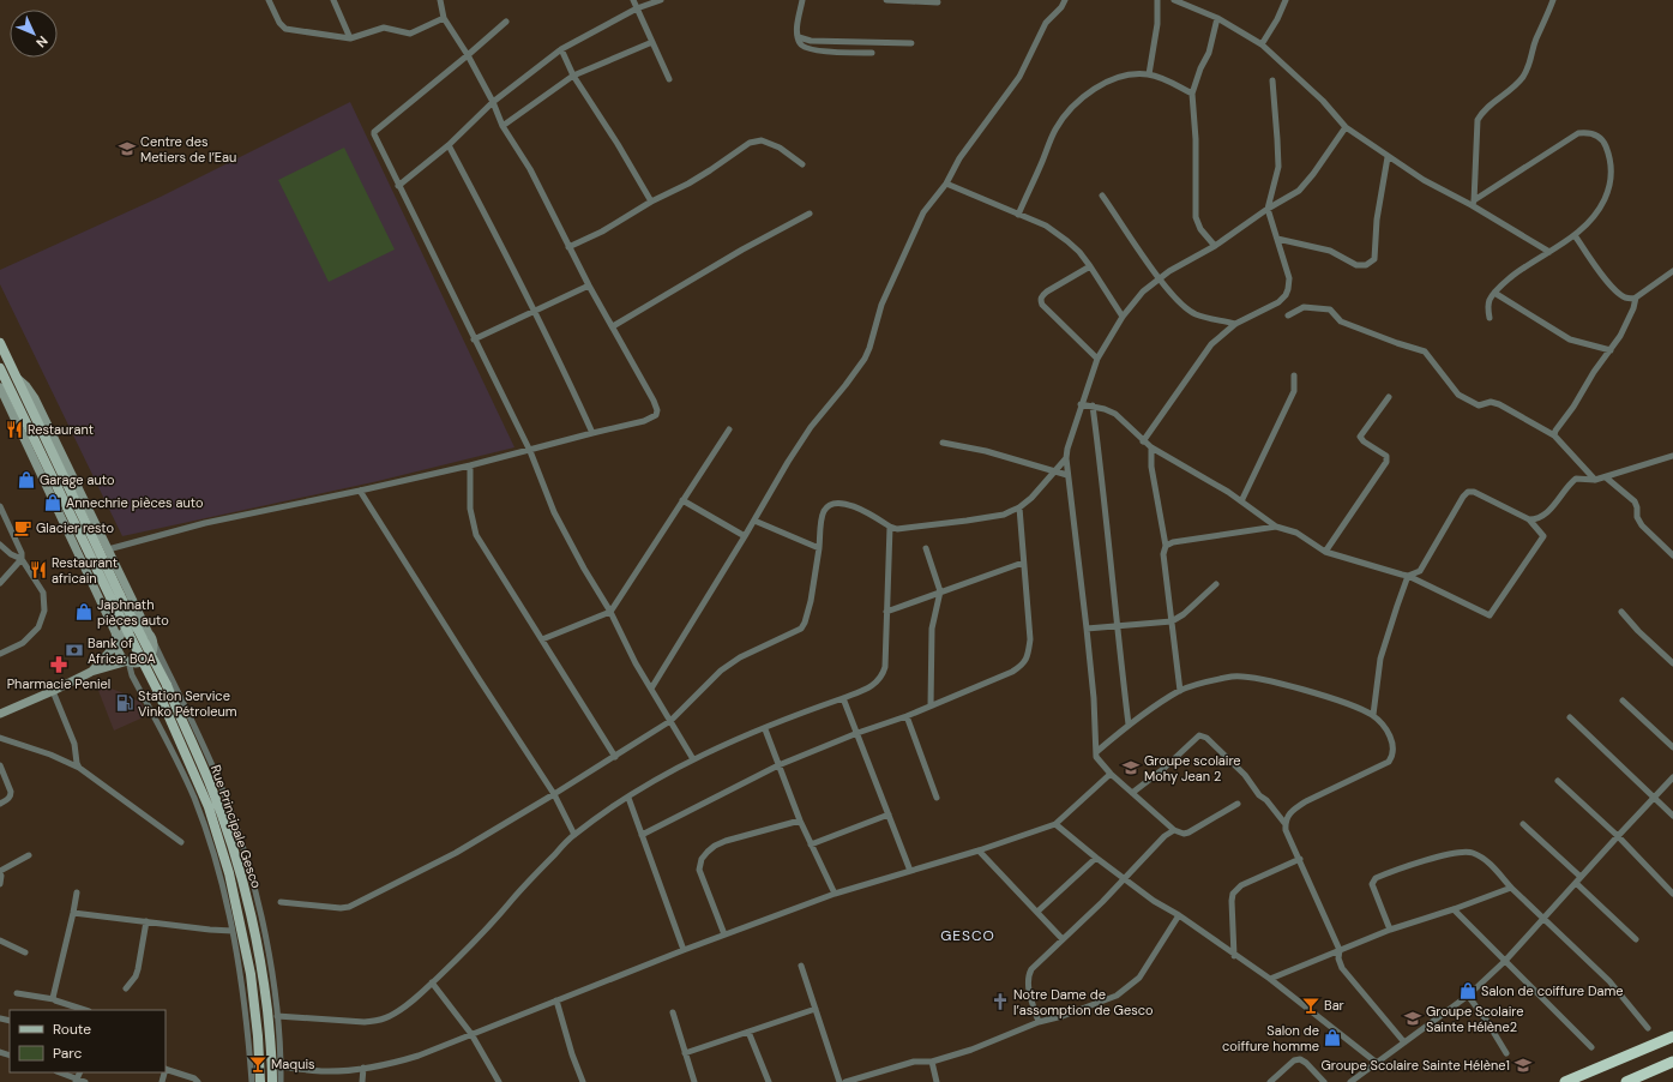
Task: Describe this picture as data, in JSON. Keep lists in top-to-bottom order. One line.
{"streets":{"main road":["Rue Principale Gesco"]},"districts":["GESCO"],"places":{"school or university":["Centre des Metiers de l’Eau","Groupe scolaire Mohy Jean 2","Groupe Scolaire Sainte Hélène2","Groupe Scolaire Sainte Hélène1"],"restaurant":["Restaurant","Restaurant africain"],"shop":["Garage auto","Annechrie pièces auto","Japhnath pièces auto","Salon de coiffure Dame","Salon de coiffure homme"],"cafe":["Glacier resto"],"bank":["Bank of Africa: BOA"],"pharmacy":["Pharmacie Peniel"],"fuel station":["Station Service Vinko Pétroleum"],"church":["Notre Dame de l’assomption de Gesco"],"bar":["Bar","Maquis"]},"legend":["Route","Parc"],"north":"bottom right"}
